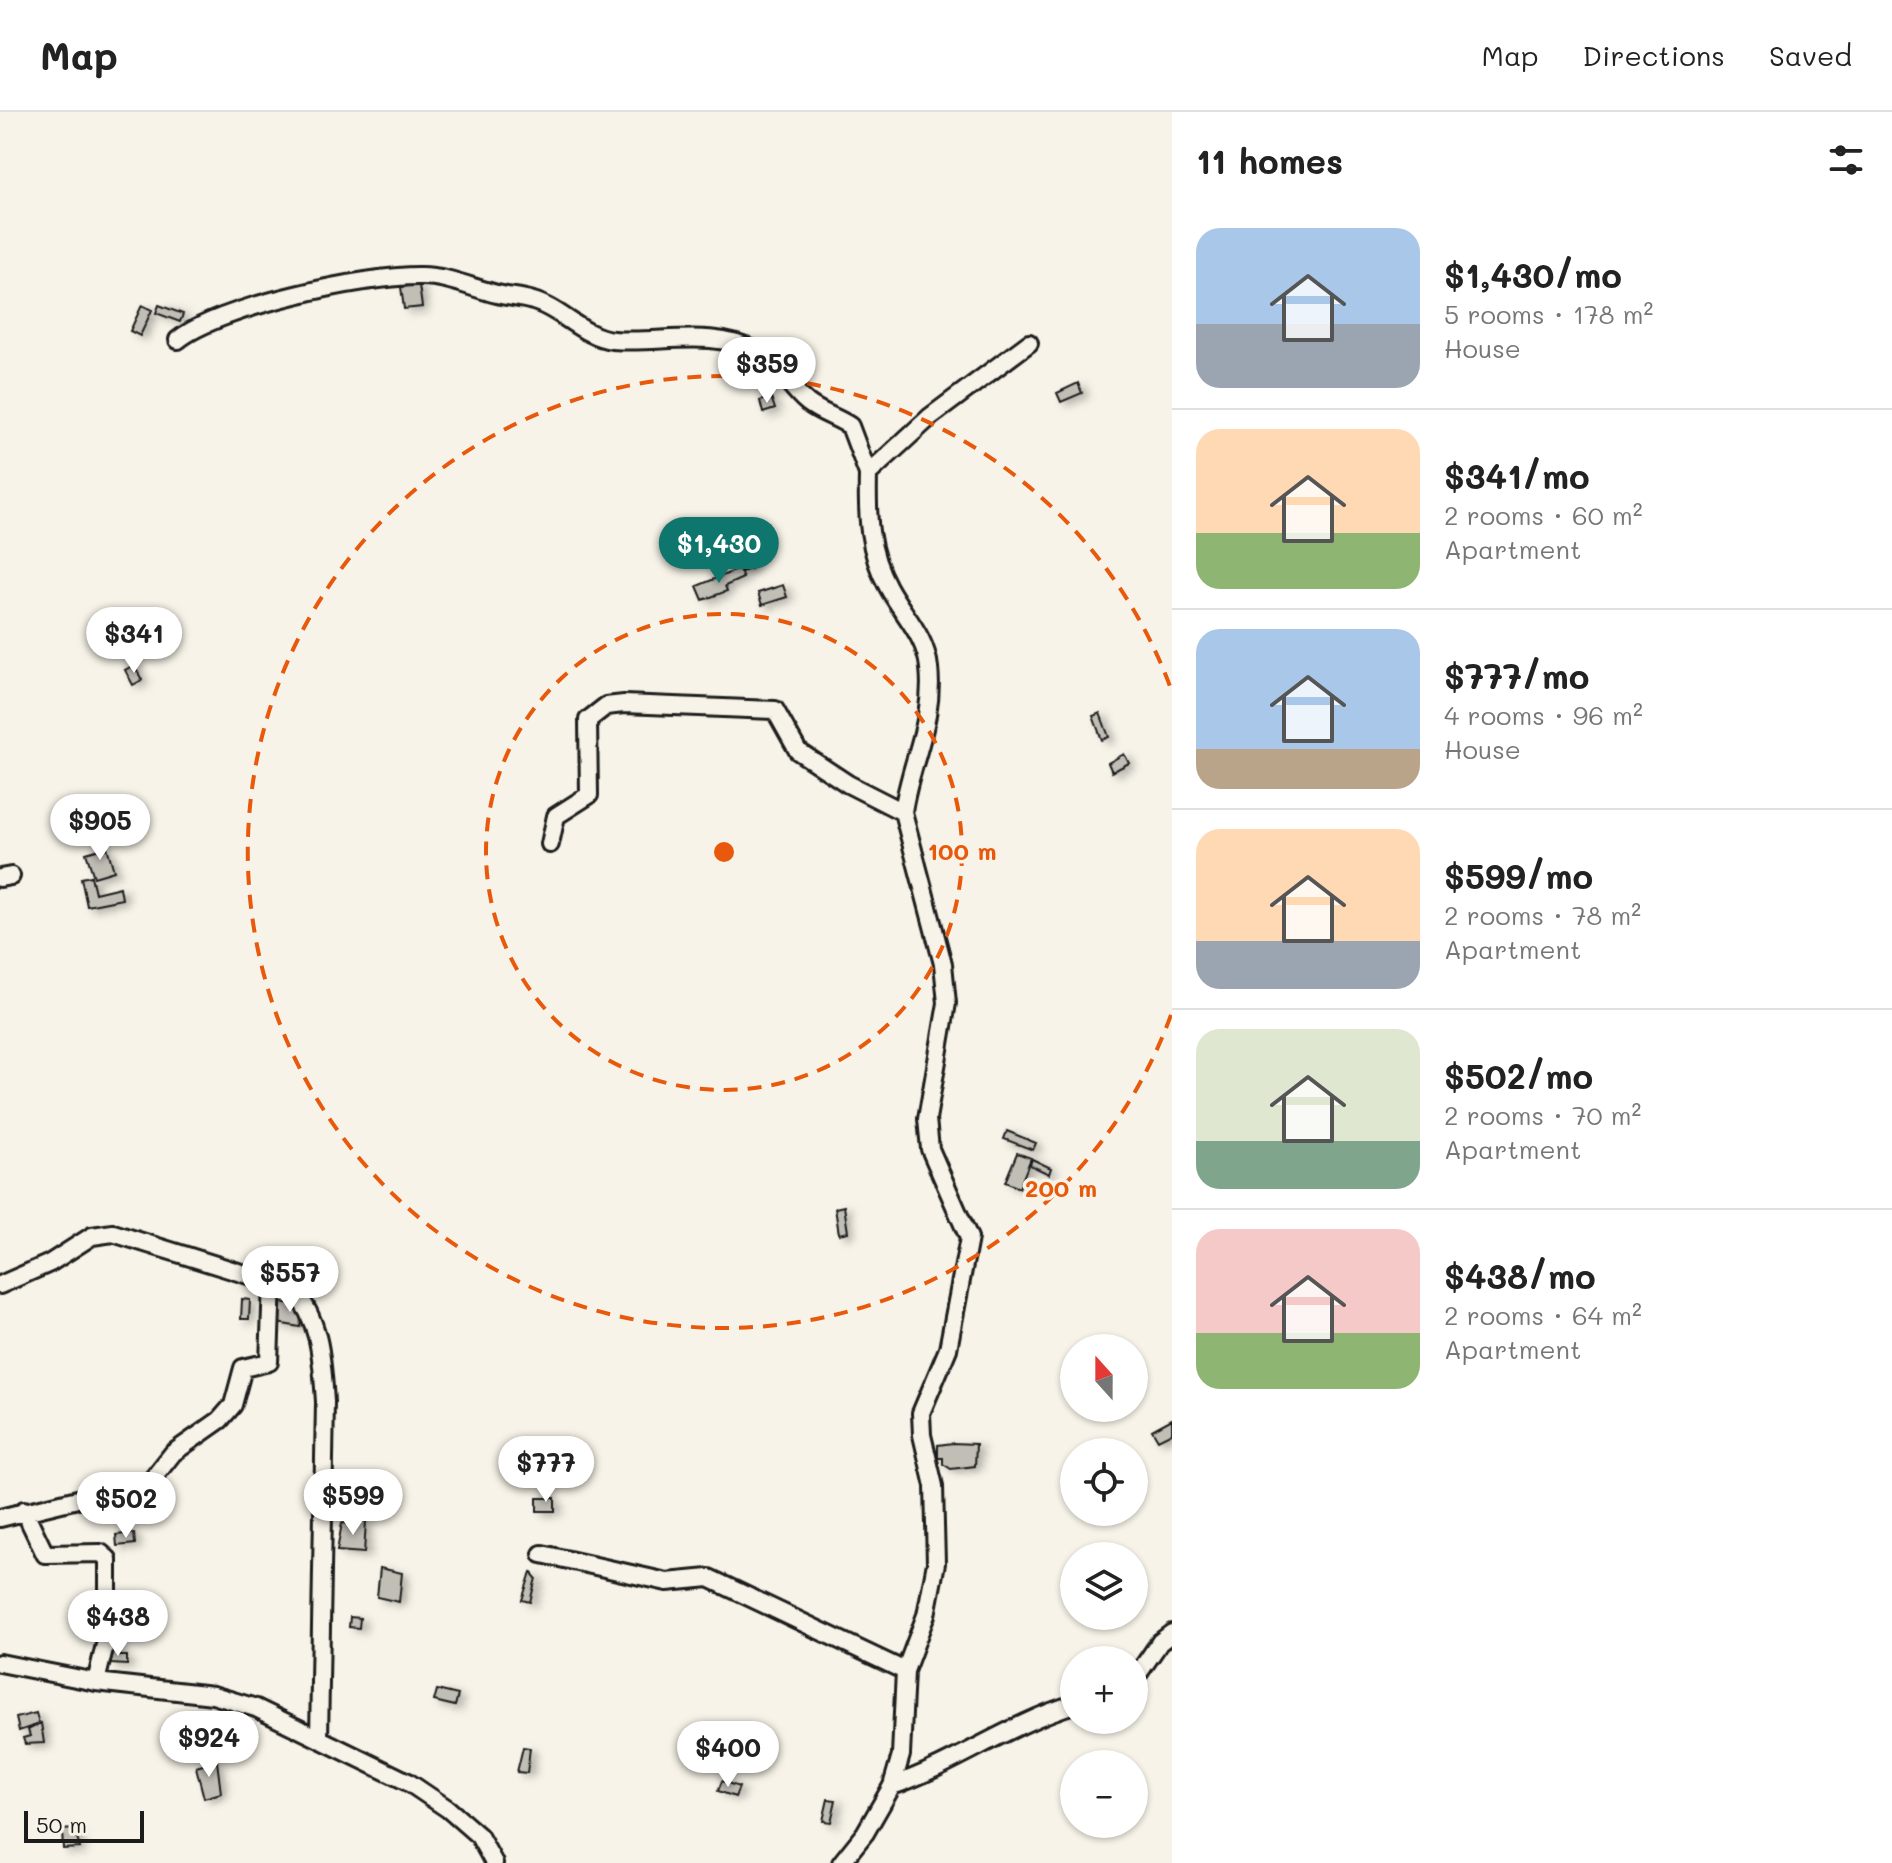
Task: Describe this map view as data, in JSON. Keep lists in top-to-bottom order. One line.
{"scale_bar":"50 m","north":"top","page":{"header":"Map","nav":["Map","Directions","Saved"],"heading":"11 homes","list":[{"name":"$1,430/mo","note":"5 rooms · 178 m² · House"},{"name":"$341/mo","note":"2 rooms · 60 m² · Apartment"},{"name":"$777/mo","note":"4 rooms · 96 m² · House"},{"name":"$599/mo","note":"2 rooms · 78 m² · Apartment"},{"name":"$502/mo","note":"2 rooms · 70 m² · Apartment"},{"name":"$438/mo","note":"2 rooms · 64 m² · Apartment"}],"price":["$359","$1,430","$341","$905","$557","$777","$599","$502","$438","$924","$400"],"map_buttons":["+","−"],"scale":"50 m"},"rings":["100 m","200 m"]}
